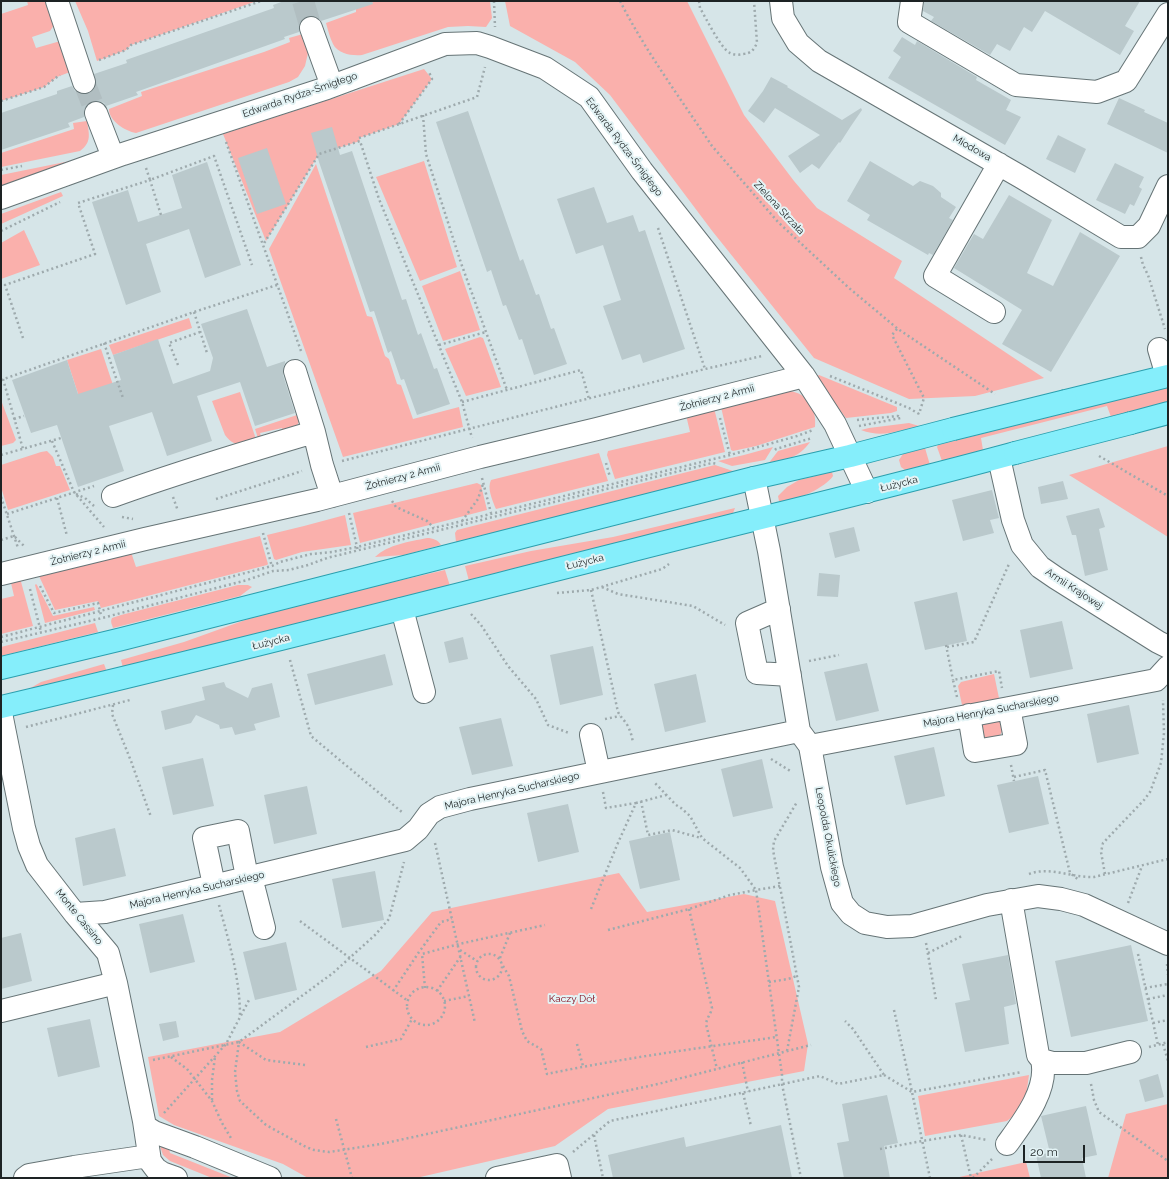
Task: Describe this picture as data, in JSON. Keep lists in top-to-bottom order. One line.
{"streets":{"main road":["Łużycka"],"street":["Edwarda Rydza-Śmigłego","Miodowa","Żołnierzy 2 Armii","Armii Krajowej","Majora Henryka Sucharskiego","Leopolda Okulickiego","Monte Cassino"],"path":["Zielona Strzała"]},"crossings":[["Edwarda Rydza-Śmigłego","Żołnierzy 2 Armii"],["Edwarda Rydza-Śmigłego","Łużycka"],["Łużycka","Armii Krajowej"],["Łużycka","Leopolda Okulickiego"],["Majora Henryka Sucharskiego","Leopolda Okulickiego"],["Majora Henryka Sucharskiego","Monte Cassino"]],"parks":["Kaczy Dół"],"scale_bar":"20 m"}
